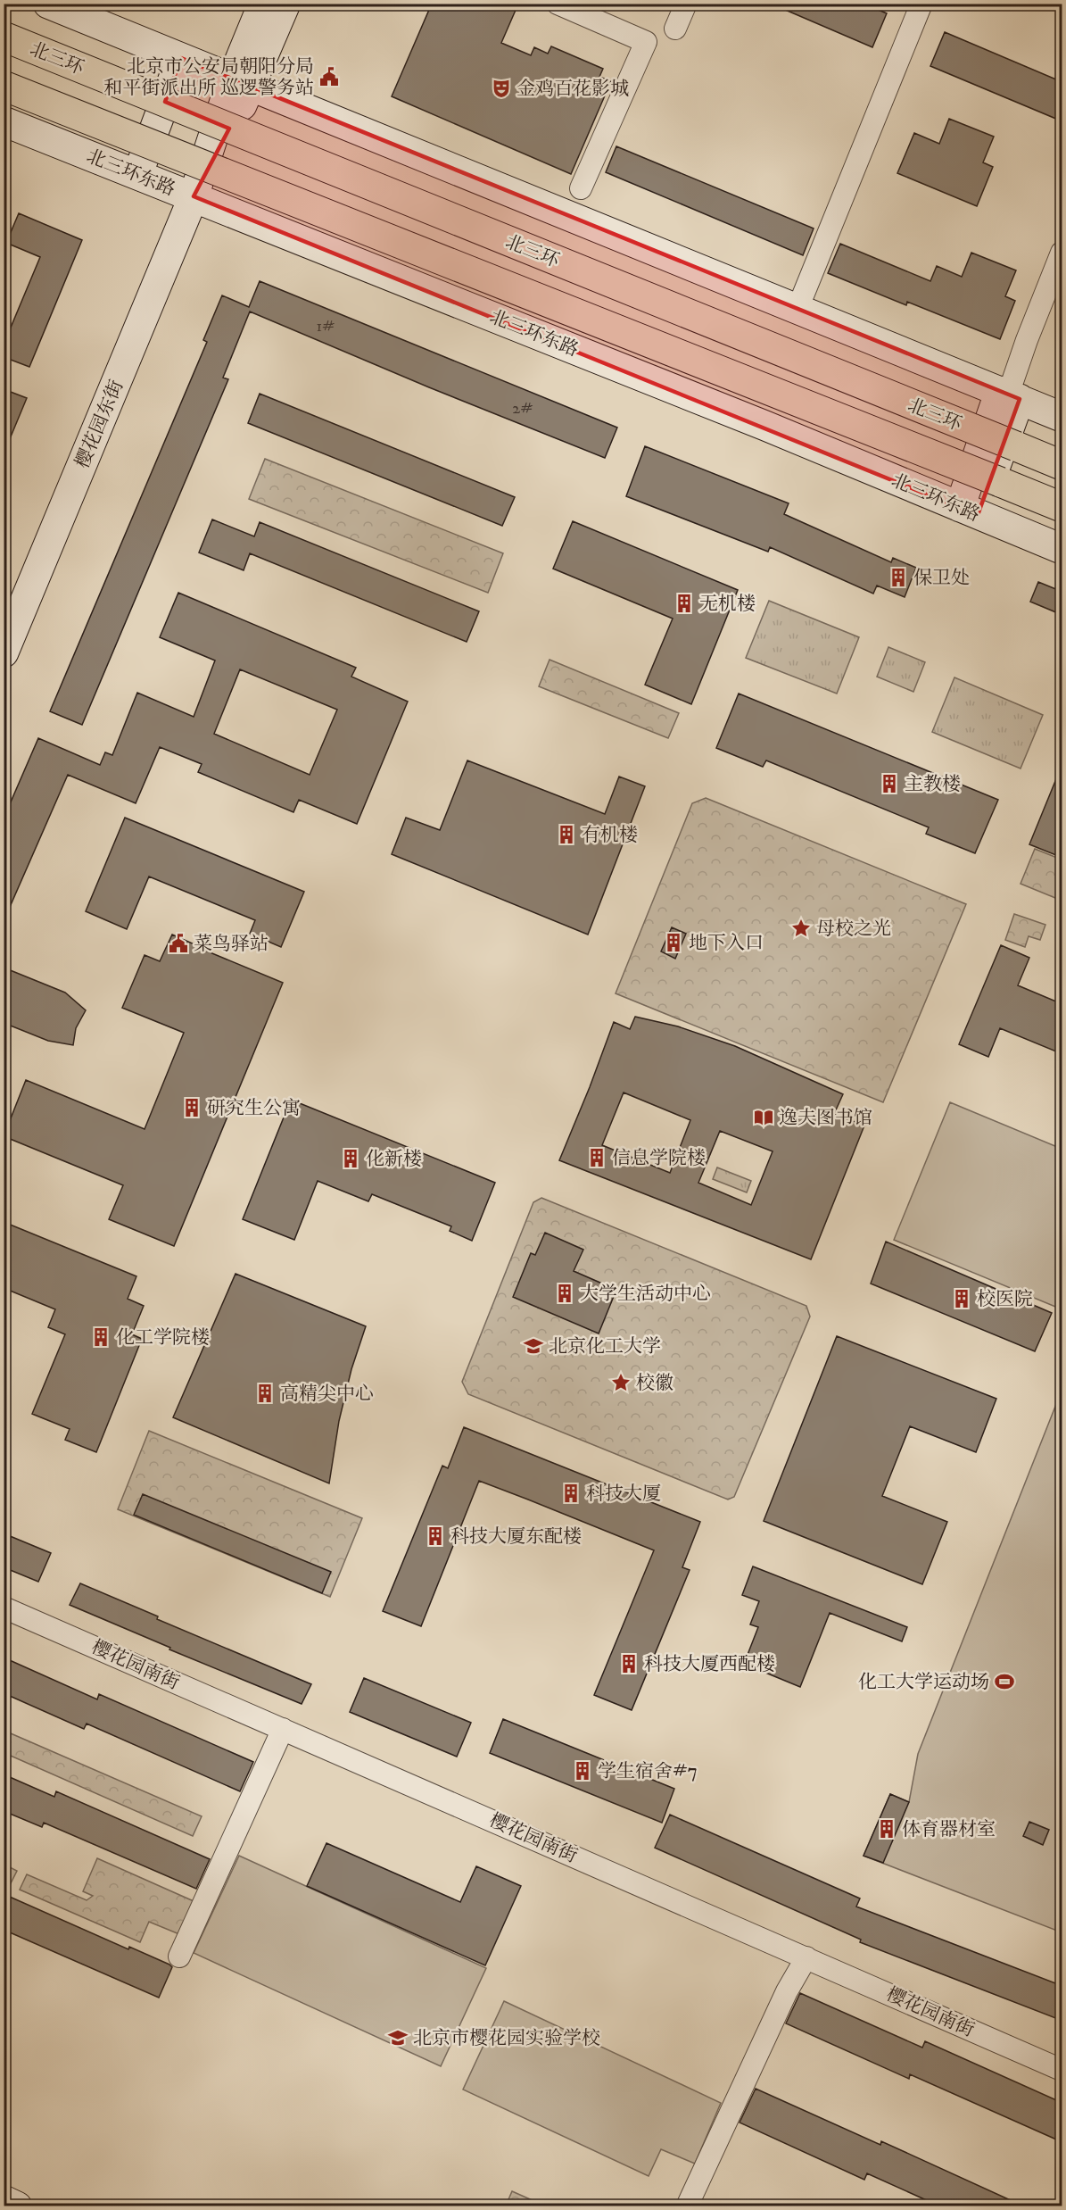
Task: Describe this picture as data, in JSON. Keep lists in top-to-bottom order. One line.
{"streets":{"highway":["北三环"],"street":["北三环东路","樱花园东街","樱花园南街"]},"crossings":[["北三环东路","樱花园东街"]],"places":{"public building":["北京市公安局朝阳分局 和平街派出所 巡逻警务站","菜鸟驿站"],"theatre":["金鸡百花影城"],"building":["保卫处","无机楼","主教楼","有机楼","地下入口","研究生公寓","信息学院楼","化新楼","大学生活动中心","校医院","化工学院楼","高精尖中心","科技大厦","科技大厦东配楼","科技大厦西配楼","学生宿舍#7","体育器材室"],"place":["母校之光","校徽"],"library":["逸夫图书馆"],"school or university":["北京化工大学","北京市樱花园实验学校"],"sports":["化工大学运动场"]},"house_numbers":["1#","2#"]}
